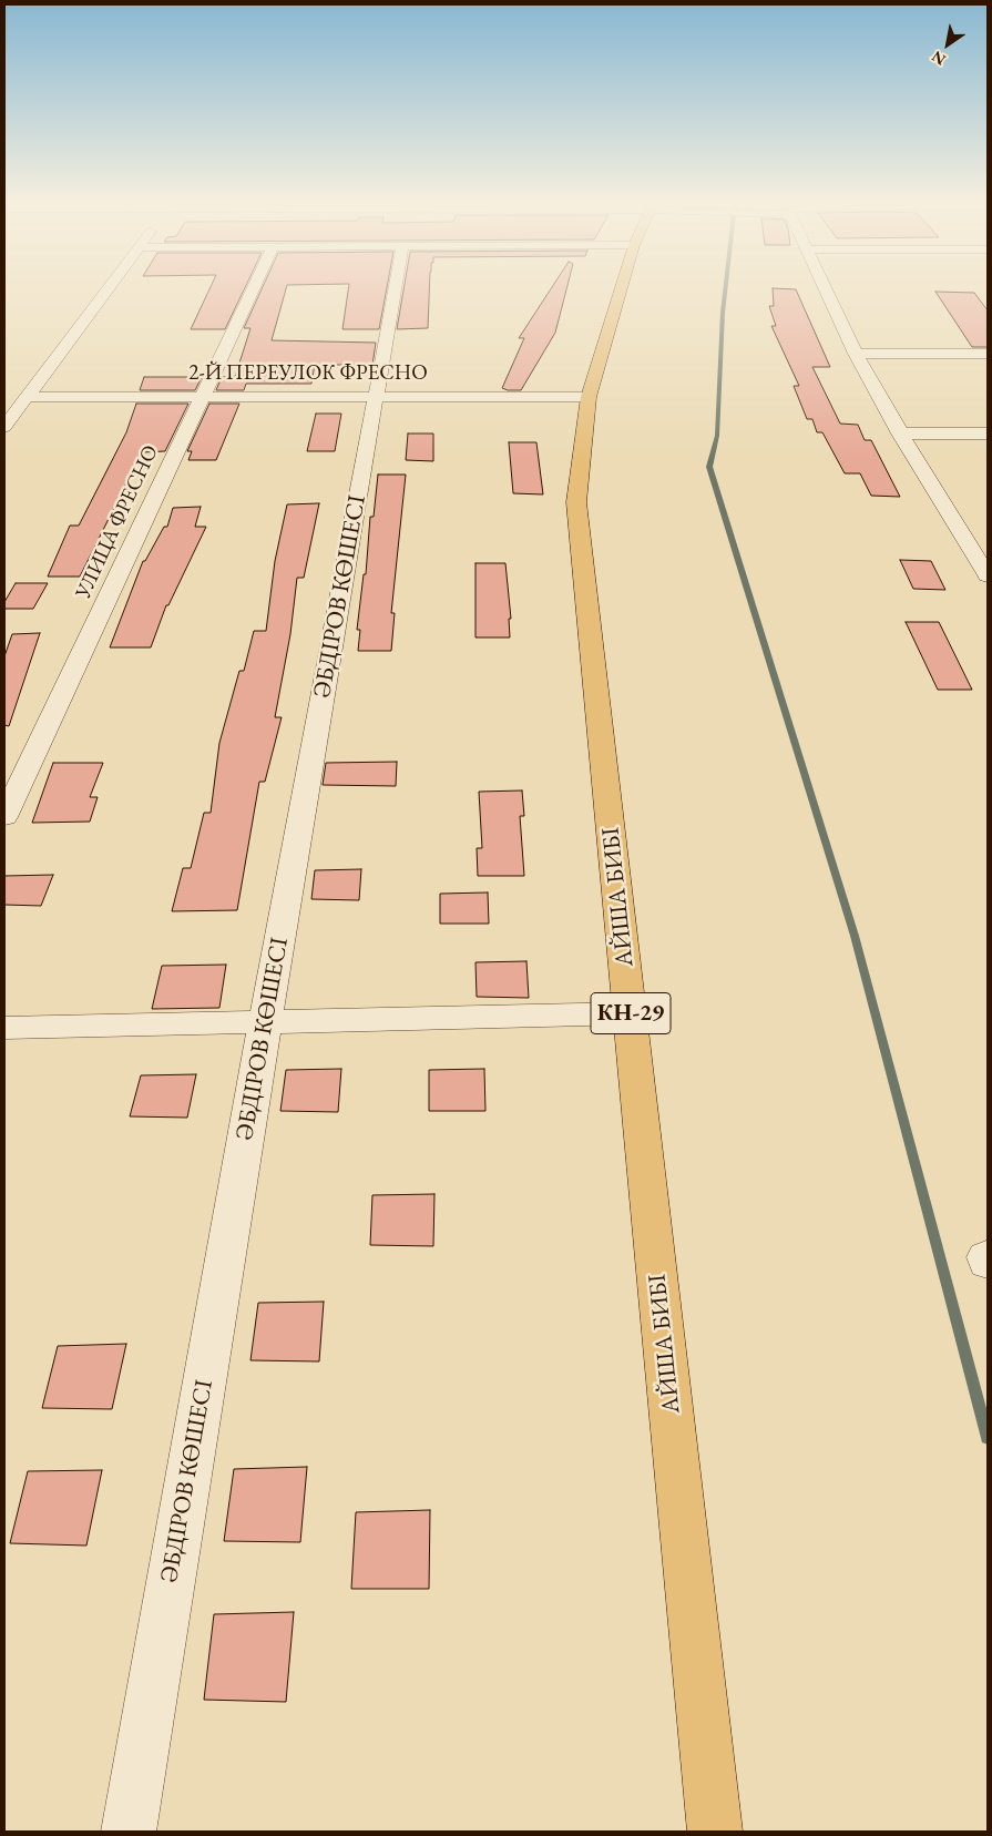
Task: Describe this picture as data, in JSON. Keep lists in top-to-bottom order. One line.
{"streets":{"main road":["АЙША БИБІ","КН-29"],"street":["2-Й ПЕРЕУЛОК ФРЕСНО","УЛИЦА ФРЕСНО","ӘБДІРОВ КӨШЕСІ"]},"crossings":[["2-Й ПЕРЕУЛОК ФРЕСНО","УЛИЦА ФРЕСНО"],["2-Й ПЕРЕУЛОК ФРЕСНО","ӘБДІРОВ КӨШЕСІ"],["2-Й ПЕРЕУЛОК ФРЕСНО","АЙША БИБІ"]],"north":"bottom left"}
